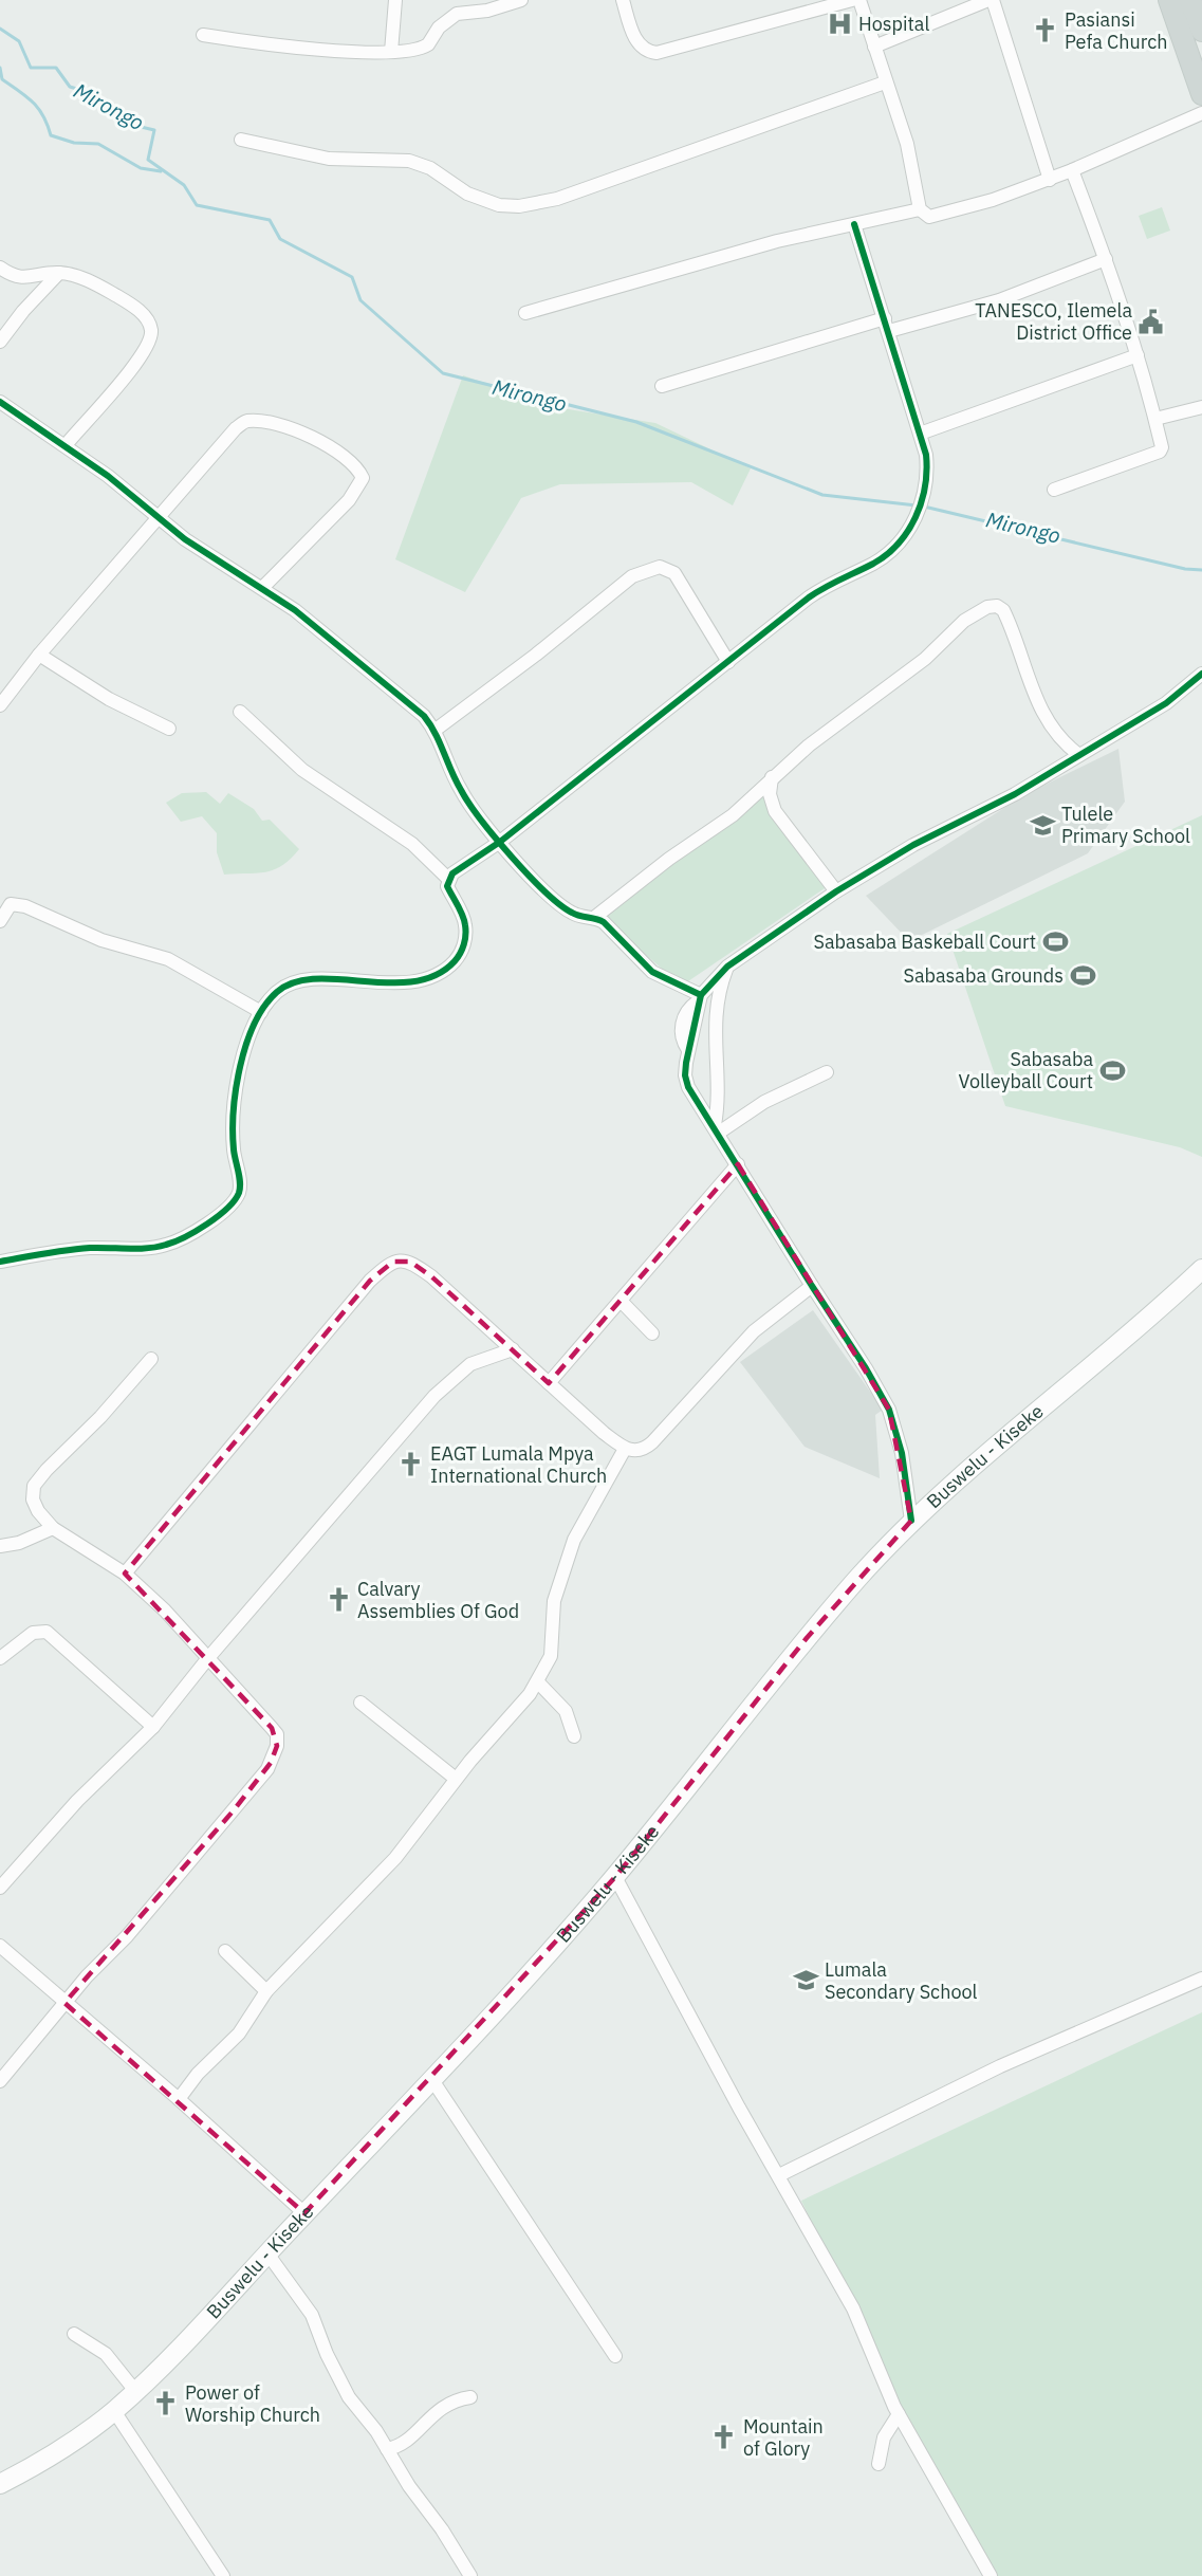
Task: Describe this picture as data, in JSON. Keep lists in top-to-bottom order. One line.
{"streets":{"main road":["Buswelu - Kiseke"]},"water":["Mirongo"],"places":{"hospital":["Hospital"],"church":["Pasiansi Pefa Church","EAGT Lumala Mpya International Church","Calvary Assemblies Of God","Power of Worship Church","Mountain of Glory"],"public building":["TANESCO, Ilemela District Office"],"school or university":["Tulele Primary School","Lumala Secondary School"],"sports":["Sabasaba Baskeball Court","Sabasaba Grounds","Sabasaba Volleyball Court"]}}
